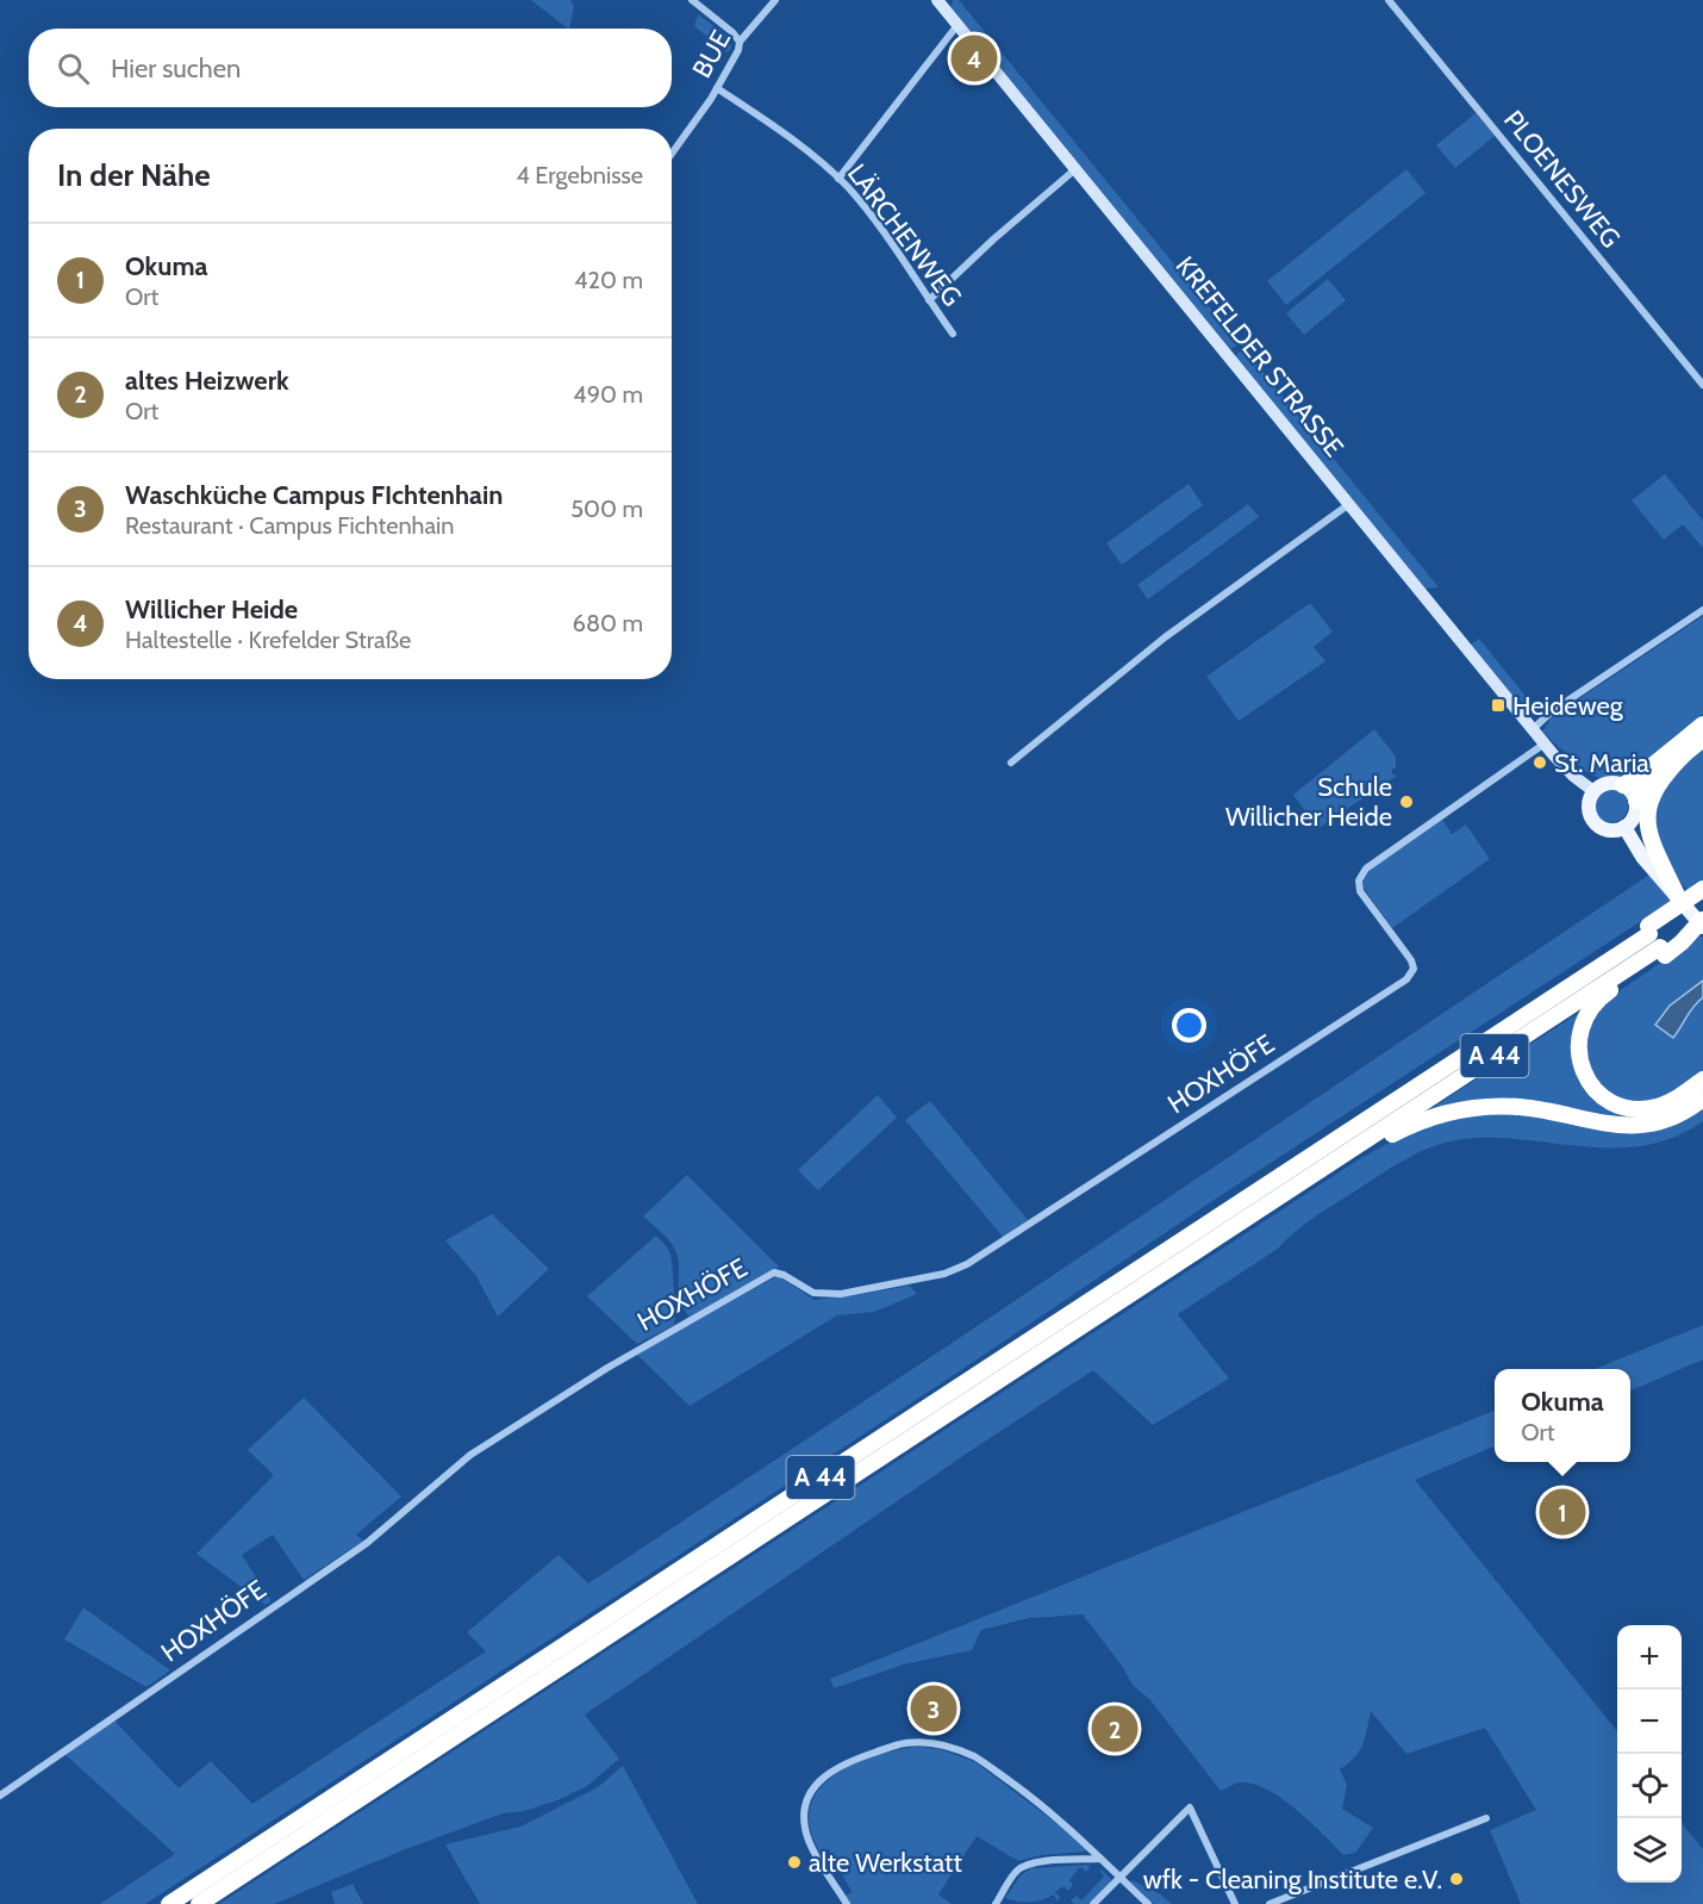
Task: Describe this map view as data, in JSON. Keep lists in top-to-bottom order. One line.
{"streets":{"highway":["A 44"],"main road":["KREFELDER STRASSE"],"street":["BUE","PLOENESWEG","LÄRCHENWEG","HOXHÖFE"]},"crossings":[["BUE","LÄRCHENWEG"],["KREFELDER STRASSE","HOXHÖFE"]],"places":{"transit":["Heideweg"],"other":["St. Maria","Schule Willicher Heide","alte Werkstatt","wfk - Cleaning Institute e.V."]},"page":{"search":"Hier suchen","pins":["4","1","3","2"],"heading":["In der Nähe","4 Ergebnisse"],"list":[{"mark":"1","name":"Okuma","note":"Ort","value":"420 m"},{"mark":"2","name":"altes Heizwerk","note":"Ort","value":"490 m"},{"mark":"3","name":"Waschküche Campus FIchtenhain","note":"Restaurant · Campus Fichtenhain","value":"500 m"},{"mark":"4","name":"Willicher Heide","note":"Haltestelle · Krefelder Straße","value":"680 m"}],"popup":["Okuma","Ort"],"map_buttons":["+","−"]}}
